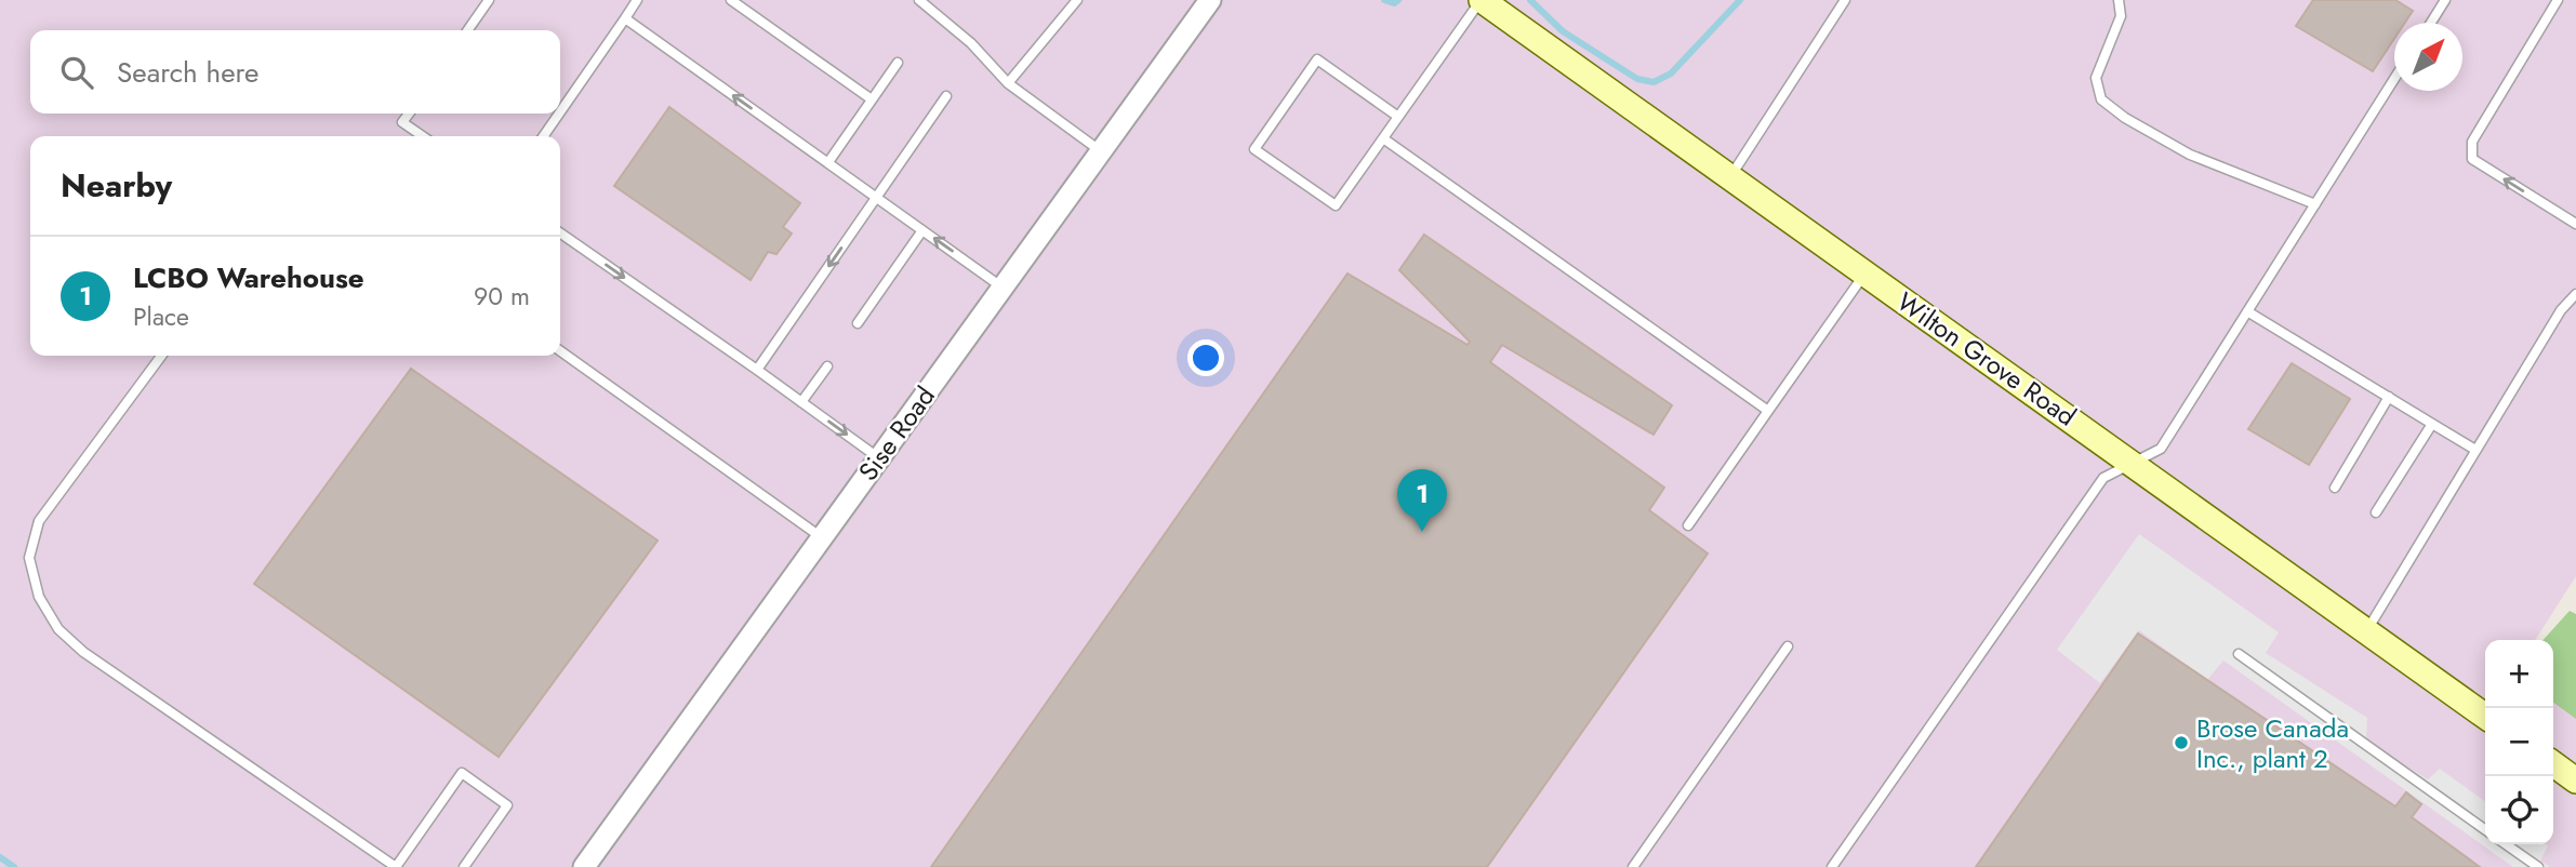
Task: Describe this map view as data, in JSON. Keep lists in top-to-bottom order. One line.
{"streets":{"main road":["Wilton Grove Road"],"street":["Sise Road"]},"places":["Brose Canada Inc., plant 2"],"north":"top right","page":{"search":"Search here","heading":"Nearby","list":[{"mark":"1","name":"LCBO Warehouse","note":"Place","value":"90 m"}],"pins":"1","map_buttons":["+","−"]}}
